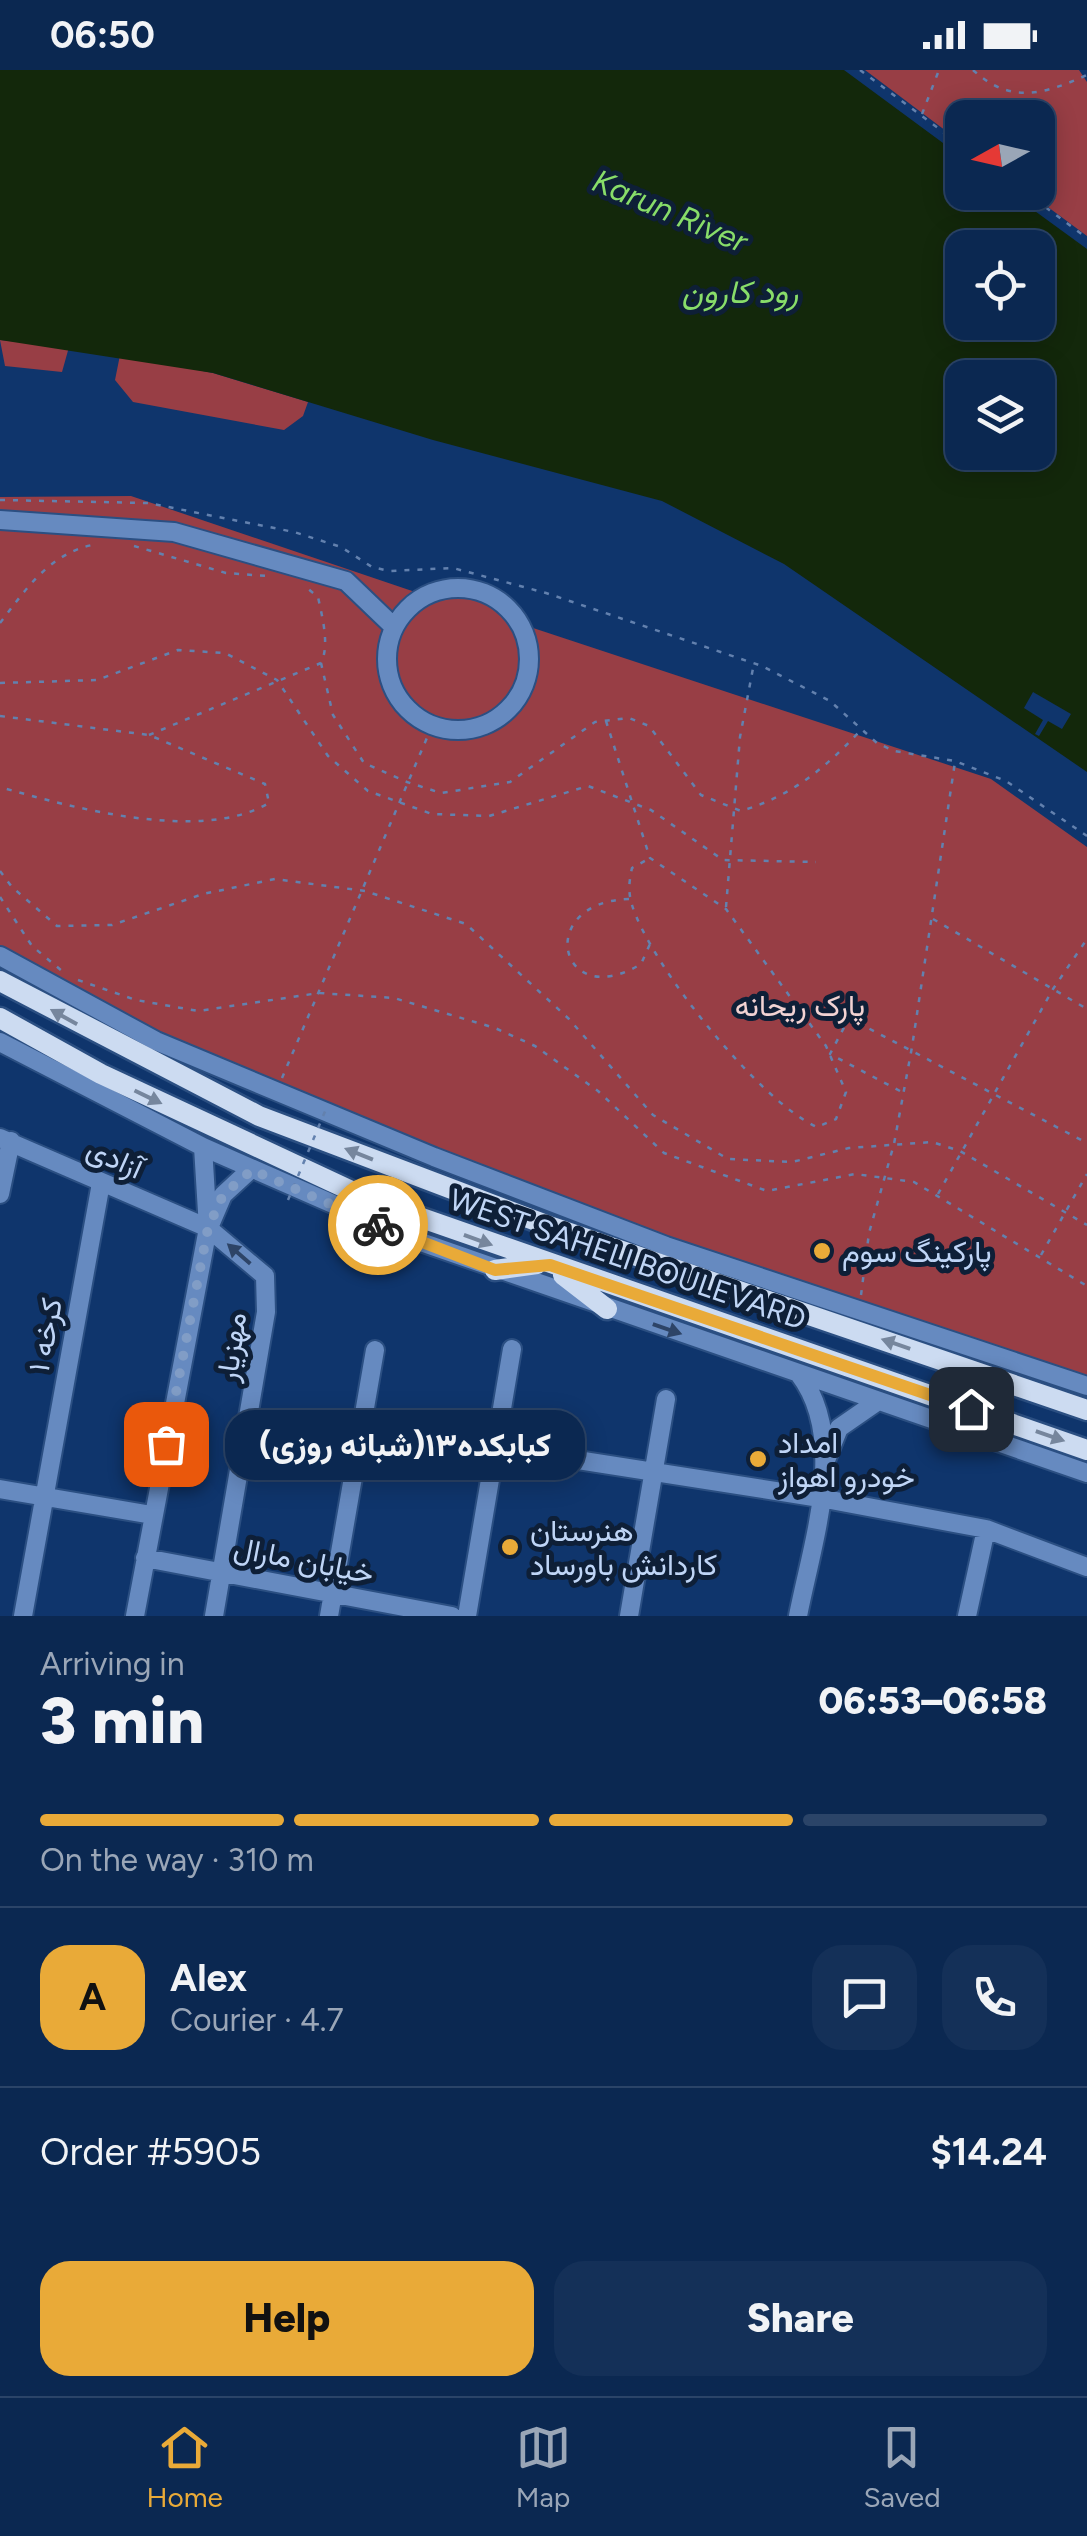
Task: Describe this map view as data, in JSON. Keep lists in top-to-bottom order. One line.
{"streets":{"main road":["WEST SAHELI BOULEVARD"],"street":["آزادی","کرخه ۱","مهزیار","خیابان مارال"]},"crossings":[["آزادی","کرخه ۱"],["آزادی","مهزیار"],["مهزیار","خیابان مارال"]],"water":["Karun River","رود کارون"],"parks":["پارک ریحانه"],"places":["پارکینگ سوم","کبابکده۱۳(شبانه روزی)","امداد خودرو اهواز","هنرستان کاردانش باورساد"],"north":"left","page":{"status":"06:50","bubble":"کبابکده۱۳(شبانه روزی)","heading":["3 min","Arriving in","06:53–06:58"],"panel":["Alex","Courier · 4.7","Order #5905","$14.24"],"bar":"On the way · 310 m","round":"A","buttons":["Help","Share"],"tabs":["Home","Map","Saved"]}}
